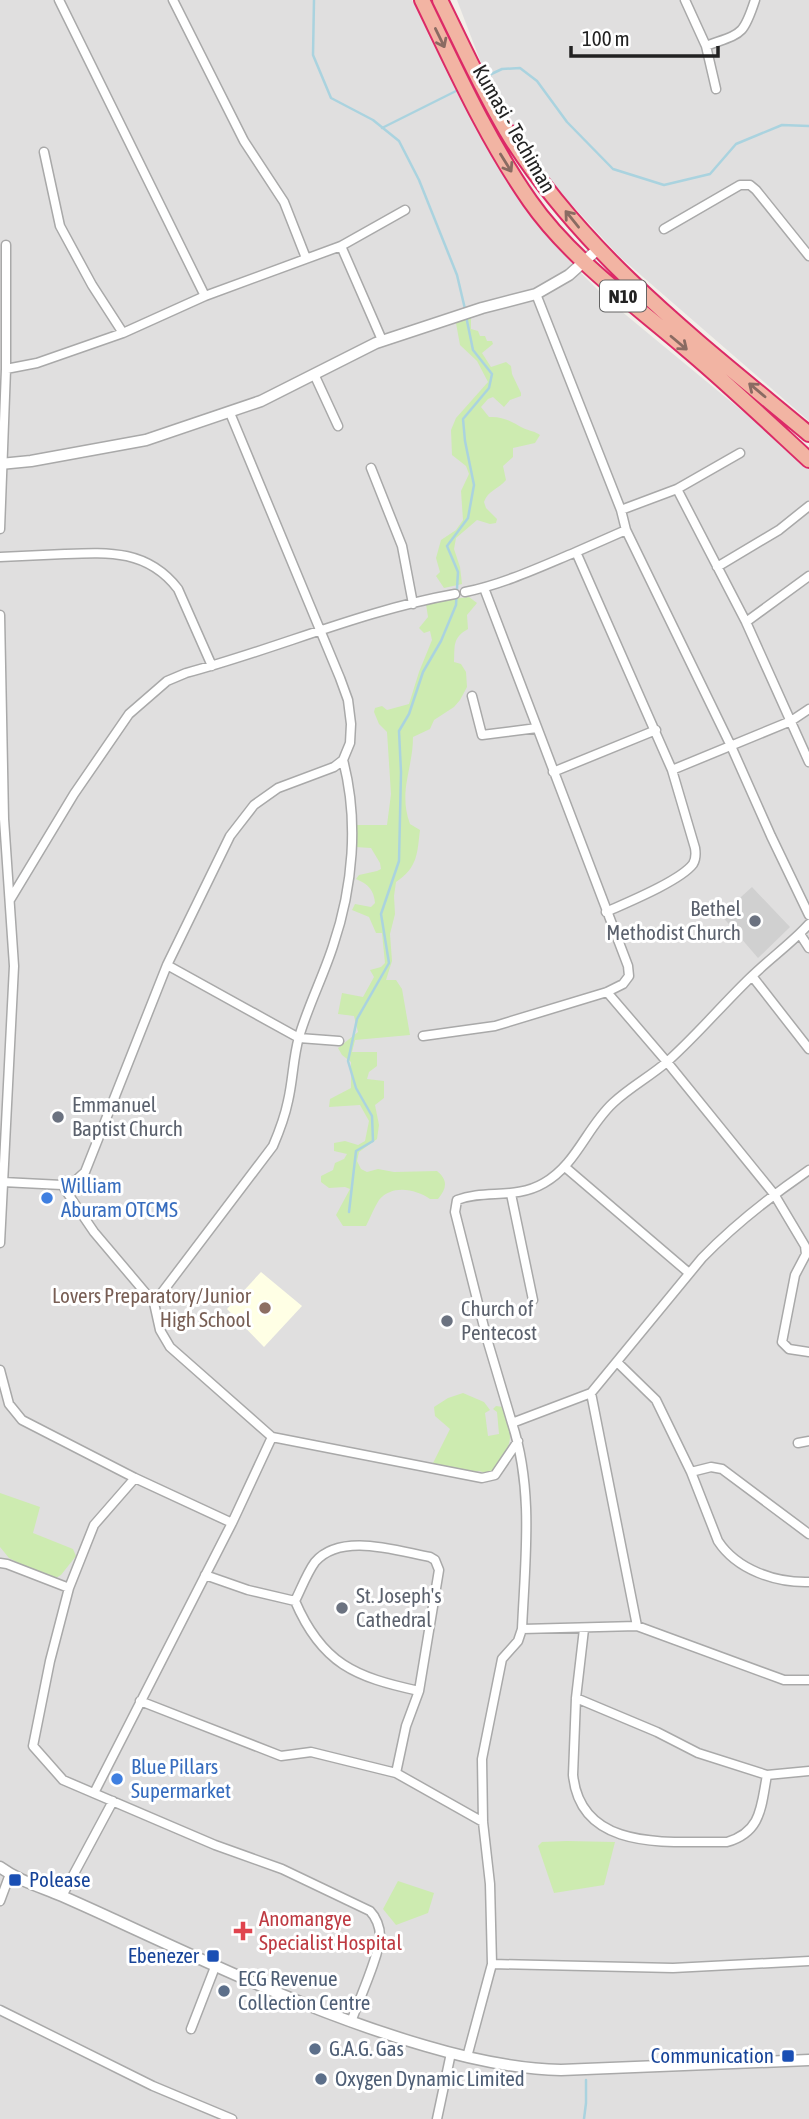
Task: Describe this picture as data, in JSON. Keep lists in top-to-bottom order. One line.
{"streets":{"highway":["Kumasi - Techiman","N10"]},"crossings":[["Kumasi - Techiman","N10"]],"places":{"other":["Bethel Methodist Church","Emmanuel Baptist Church","William Aburam OTCMS","Lovers Preparatory/Junior High School","Church of Pentecost","St. Joseph's Cathedral","Blue Pillars Supermarket","ECG Revenue Collection Centre","G.A.G. Gas","Oxygen Dynamic Limited"],"transit":["Polease","Ebenezer","Communication"],"health":["Anomangye Specialist Hospital"]},"scale_bar":"100 m"}
